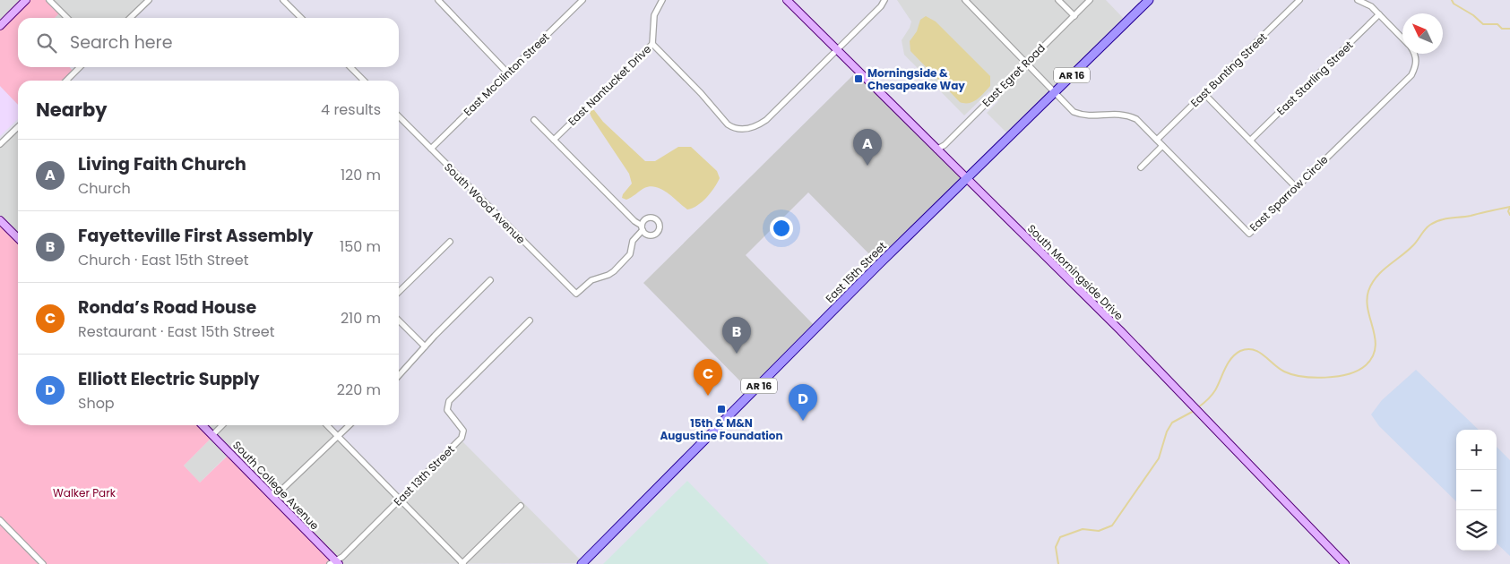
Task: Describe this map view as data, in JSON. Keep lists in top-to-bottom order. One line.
{"streets":{"main road":["AR 16","East 15th Street"],"street":["East Bunting Street","East McClinton Street","East Egret Road","East Starling Street","East Nantucket Drive","East Sparrow Circle","South Wood Avenue","South Morningside Drive","East 13th Street","South College Avenue"]},"crossings":[["East Bunting Street","East Sparrow Circle"],["East McClinton Street","South Wood Avenue"],["East Egret Road","East Sparrow Circle"],["East Egret Road","South Morningside Drive"],["East Starling Street","East Sparrow Circle"],["East Nantucket Drive","South Wood Avenue"],["East Sparrow Circle","East 15th Street"],["East 15th Street","South Morningside Drive"],["East 13th Street","South College Avenue"]],"parks":["Walker Park"],"places":{"transit":["Morningside & Chesapeake Way","15th & M&N Augustine Foundation"]},"north":"top left","page":{"search":"Search here","heading":["Nearby","4 results"],"pins":["A","B","C","D"],"list":[{"mark":"A","name":"Living Faith Church","note":"Church","value":"120 m"},{"mark":"B","name":"Fayetteville First Assembly","note":"Church · East 15th Street","value":"150 m"},{"mark":"C","name":"Ronda’s Road House","note":"Restaurant · East 15th Street","value":"210 m"},{"mark":"D","name":"Elliott Electric Supply","note":"Shop","value":"220 m"}],"map_buttons":["+","−"]}}
